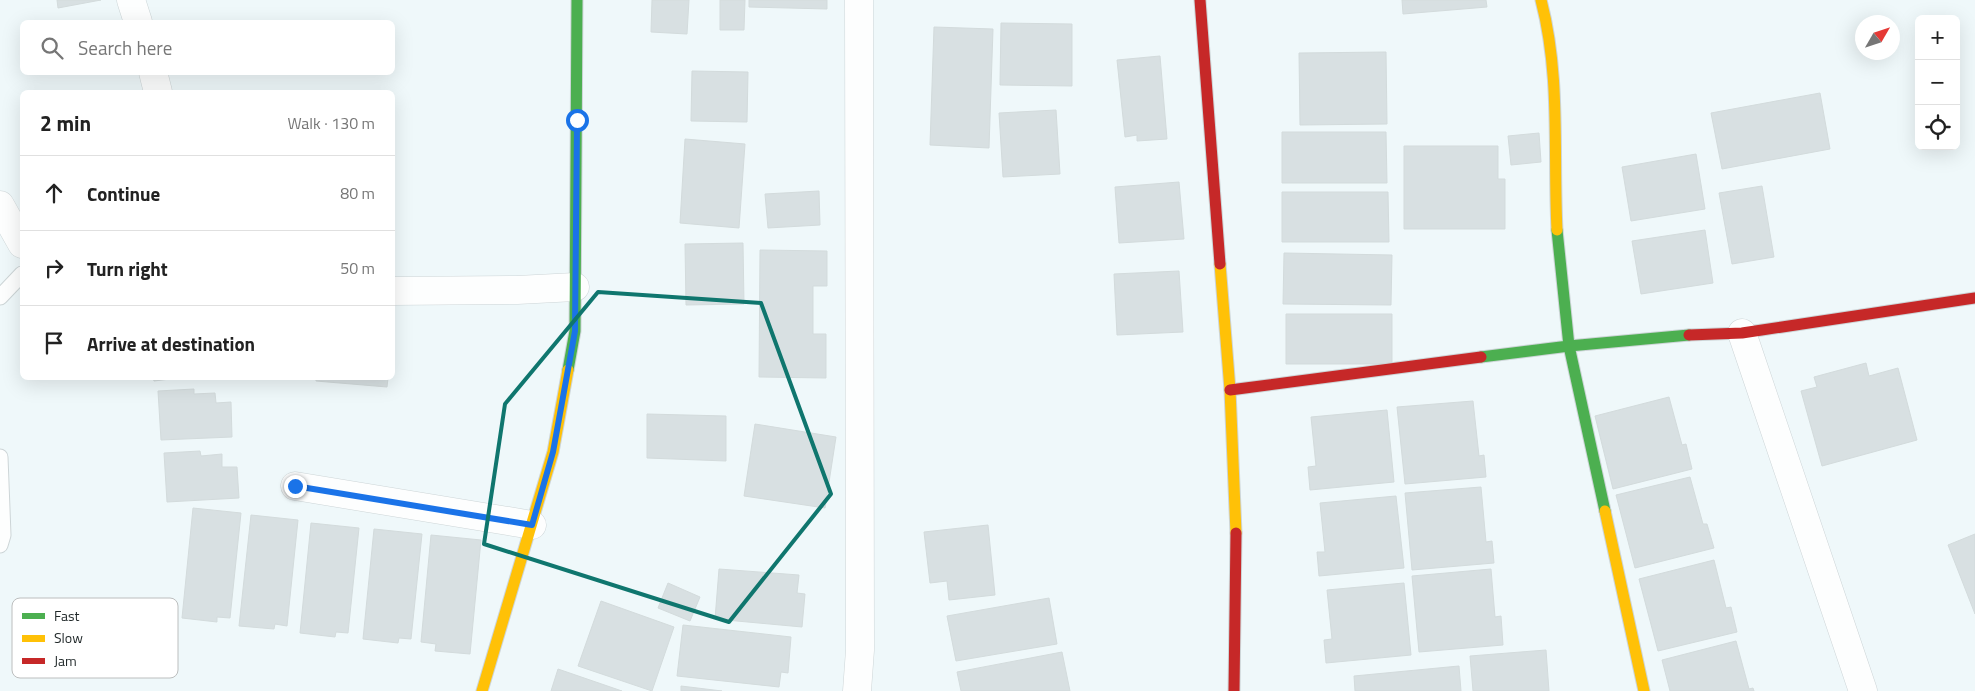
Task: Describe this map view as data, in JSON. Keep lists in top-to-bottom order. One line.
{"legend":["Fast","Slow","Jam"],"north":"top right","page":{"map_buttons":["+","−"],"search":"Search here","heading":["2 min","Walk · 130 m"],"list":[["Continue","80 m"],["Turn right","50 m"],"Arrive at destination"]}}
